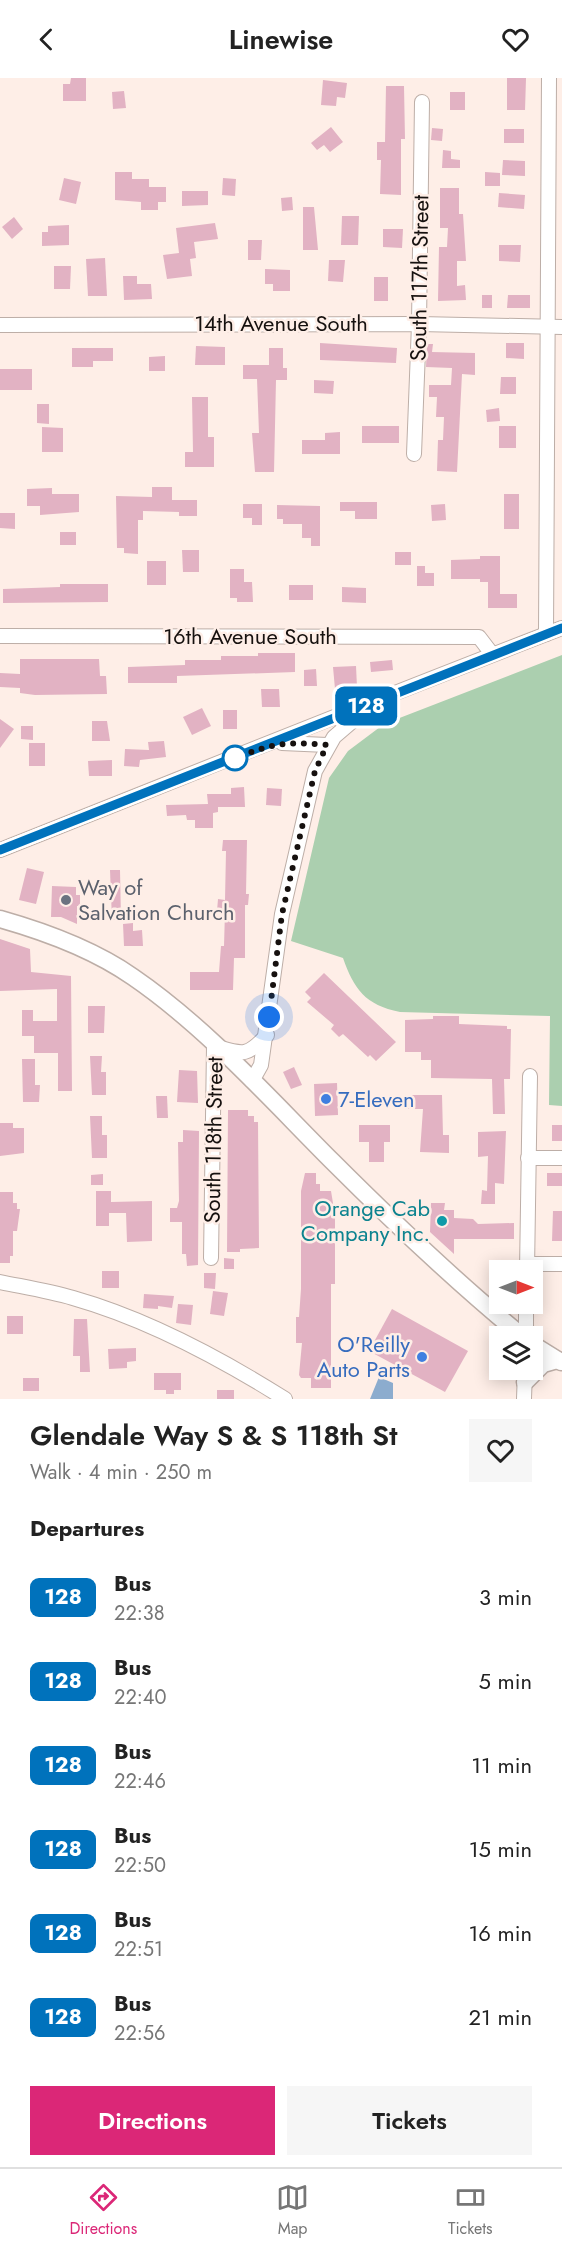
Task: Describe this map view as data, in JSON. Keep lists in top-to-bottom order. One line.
{"streets":{"street":["South 117th Street","14th Avenue South","16th Avenue South","South 118th Street"]},"crossings":[["South 117th Street","14th Avenue South"]],"places":["Way of Salvation Church","7-Eleven","Orange Cab Company Inc.","O'Reilly Auto Parts"],"lines":["bus line 128"],"north":"right","page":{"header":"Linewise","on_map":"128","heading":[["Glendale Way S & S 118th St","Walk · 4 min · 250 m"],"Departures"],"list":[{"mark":"128","name":"Bus","note":"22:38","value":"3 min"},{"mark":"128","name":"Bus","note":"22:40","value":"5 min"},{"mark":"128","name":"Bus","note":"22:46","value":"11 min"},{"mark":"128","name":"Bus","note":"22:50","value":"15 min"},{"mark":"128","name":"Bus","note":"22:51","value":"16 min"},{"mark":"128","name":"Bus","note":"22:56","value":"21 min"}],"buttons":["Directions","Tickets"],"tabs":["Directions","Map","Tickets"]}}
